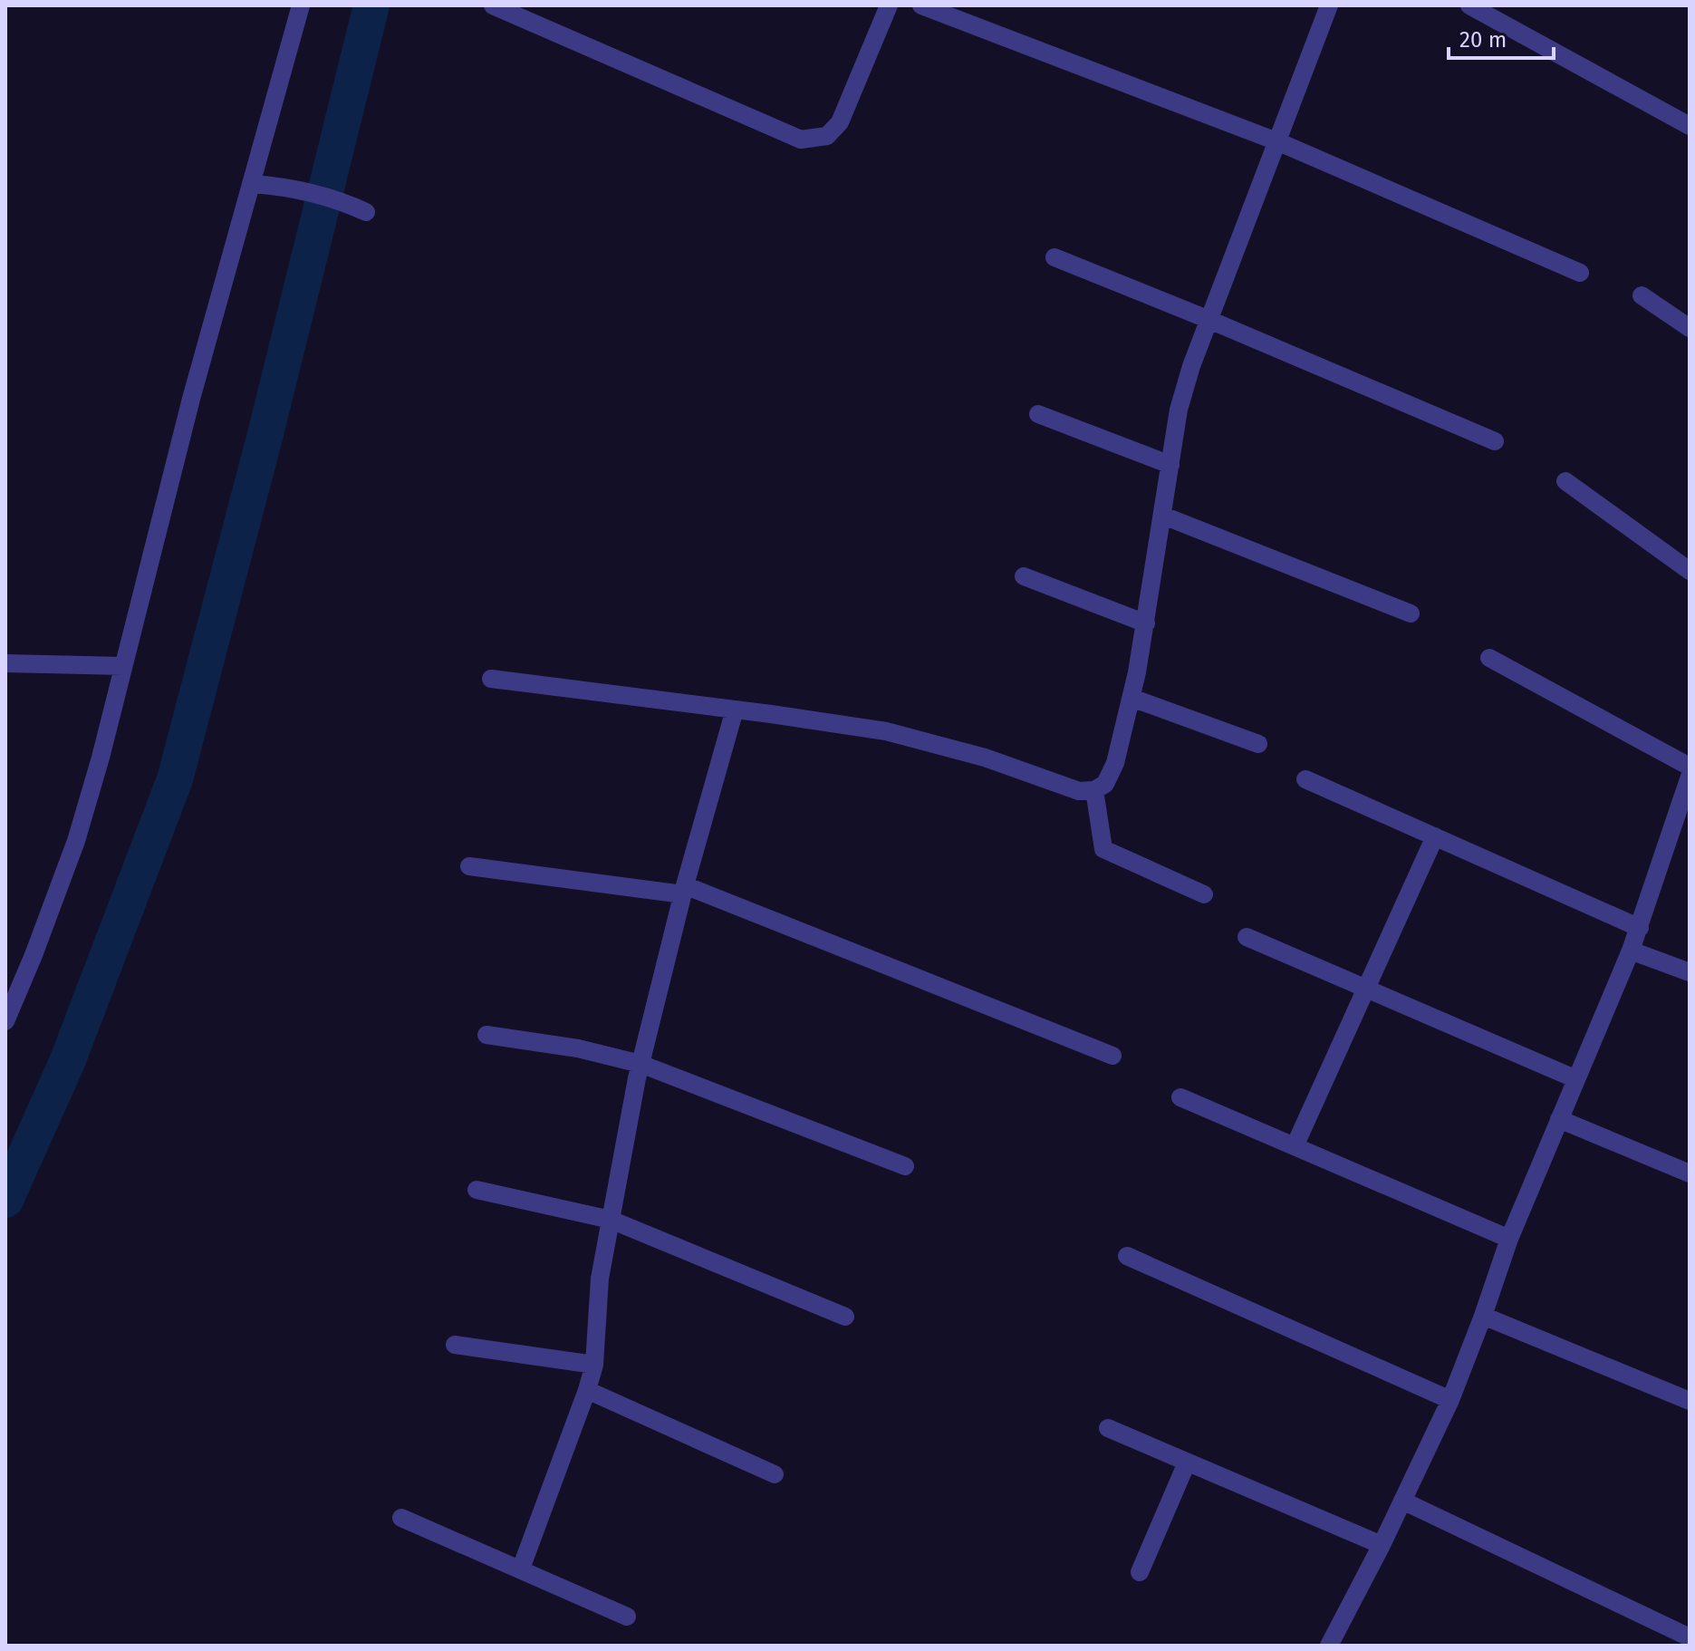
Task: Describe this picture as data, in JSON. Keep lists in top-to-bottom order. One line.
{"scale_bar":"20 m"}
